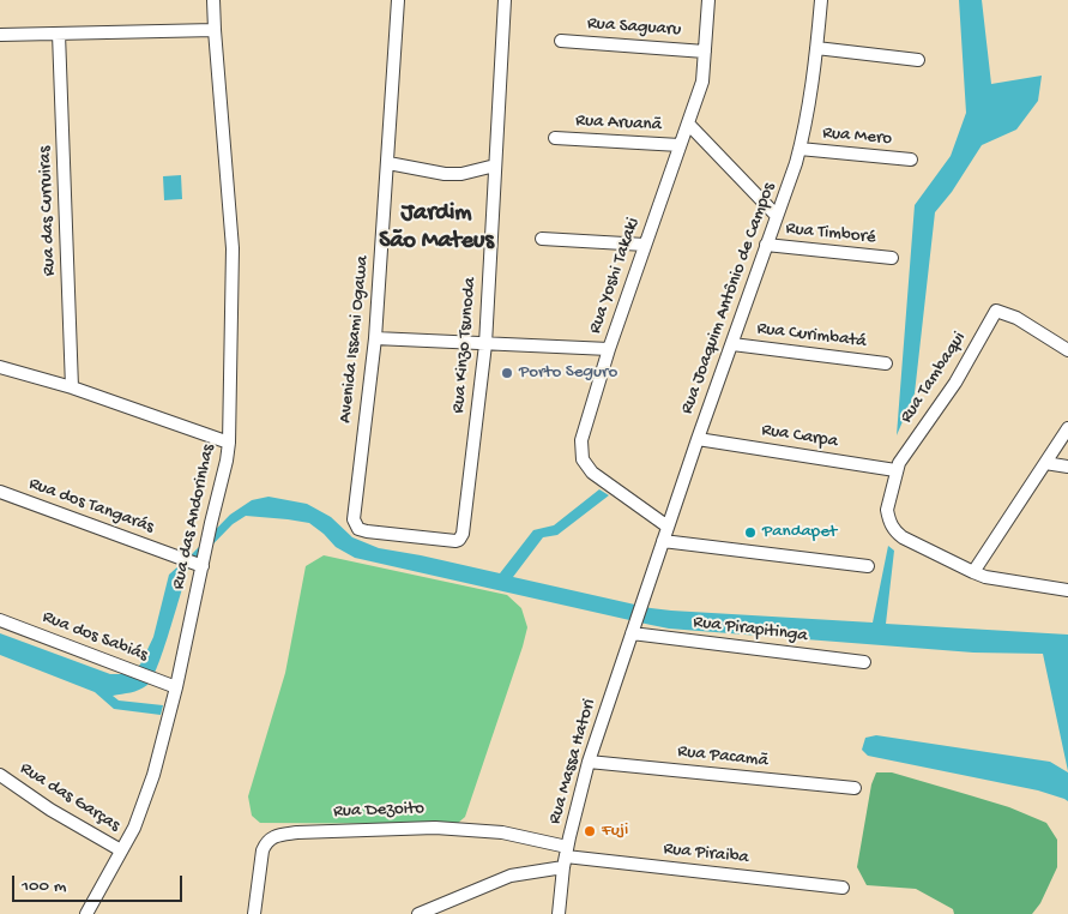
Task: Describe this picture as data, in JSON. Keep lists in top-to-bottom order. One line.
{"streets":{"street":["Rua Saguaru","Rua Aruanã","Rua Mero","Rua das Curruiras","Rua Timboré","Rua Yoshi Takaki","Rua Joaquim Antônio de Campos","Rua Curimbatá","Avenida Issami Ogawa","Rua Kinzo Tsunoda","Rua Tambaqui","Rua Carpa","Rua dos Tangarás","Rua das Andorinhas","Rua Pirapitinga","Rua dos Sabiás","Rua Pacamã","Rua Massa Hatori","Rua das Garças","Rua Dezoito","Rua Piraiba"]},"crossings":[["Rua Saguaru","Rua Yoshi Takaki"],["Rua Aruanã","Rua Yoshi Takaki"],["Rua Mero","Rua Joaquim Antônio de Campos"],["Rua Timboré","Rua Joaquim Antônio de Campos"],["Rua Yoshi Takaki","Rua Joaquim Antônio de Campos"],["Rua Joaquim Antônio de Campos","Rua Curimbatá"],["Rua Joaquim Antônio de Campos","Rua Carpa"],["Rua Joaquim Antônio de Campos","Rua Massa Hatori"],["Avenida Issami Ogawa","Rua Kinzo Tsunoda"],["Rua Tambaqui","Rua Carpa"],["Rua dos Tangarás","Rua das Andorinhas"],["Rua das Andorinhas","Rua dos Sabiás"],["Rua das Andorinhas","Rua das Garças"],["Rua Pirapitinga","Rua Massa Hatori"],["Rua Pacamã","Rua Massa Hatori"],["Rua Massa Hatori","Rua Dezoito"],["Rua Massa Hatori","Rua Piraiba"],["Rua Dezoito","Rua Piraiba"]],"districts":["Jardim São Mateus"],"places":["Porto Seguro","Pandapet","Fuji"],"scale_bar":"100 m"}
